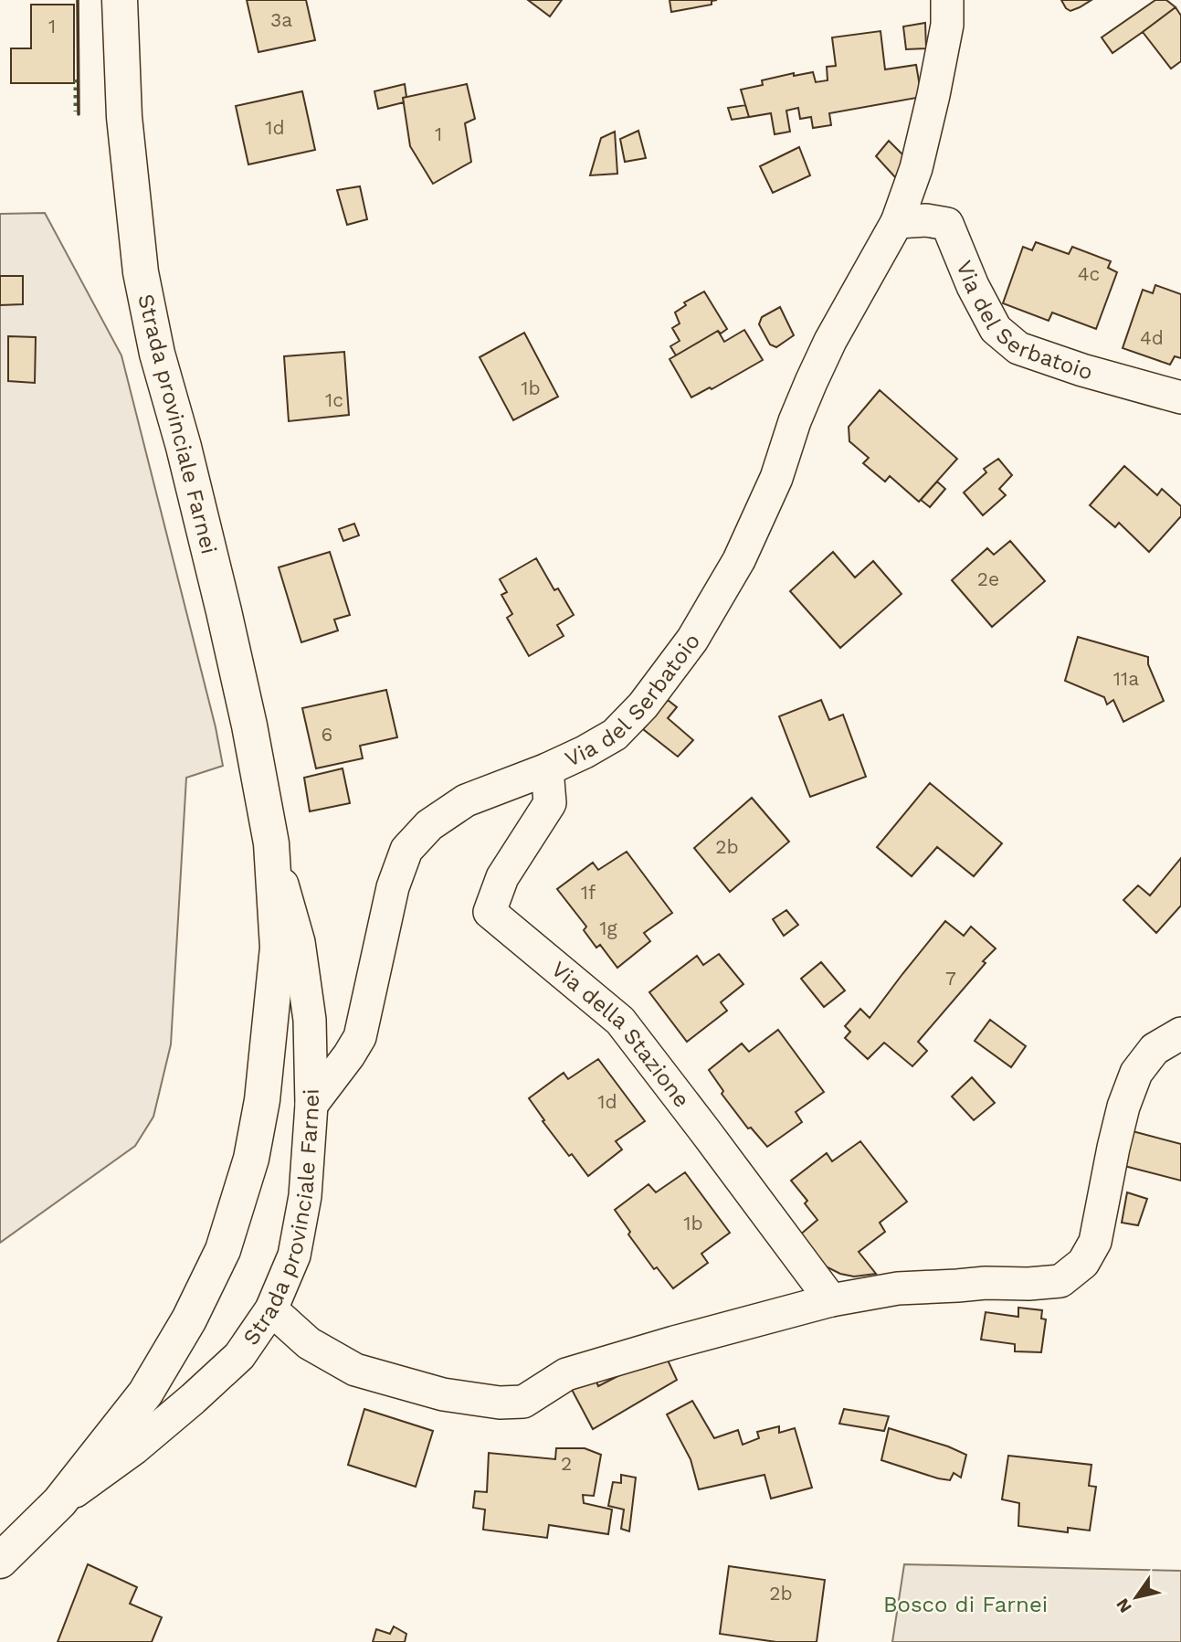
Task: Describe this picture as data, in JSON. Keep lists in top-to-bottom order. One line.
{"streets":{"main road":["Strada provinciale Farnei"],"street":["Via del Serbatoio","Via della Stazione"]},"crossings":[["Via del Serbatoio","Strada provinciale Farnei"],["Via del Serbatoio","Via della Stazione"]],"parks":["Bosco di Farnei"],"house_numbers":["3a","1","1d","1","4c","4d","1b","1c","2e","11a","6","2b","1f","1g","7","1d","1b","2","2b"],"north":"bottom left"}
